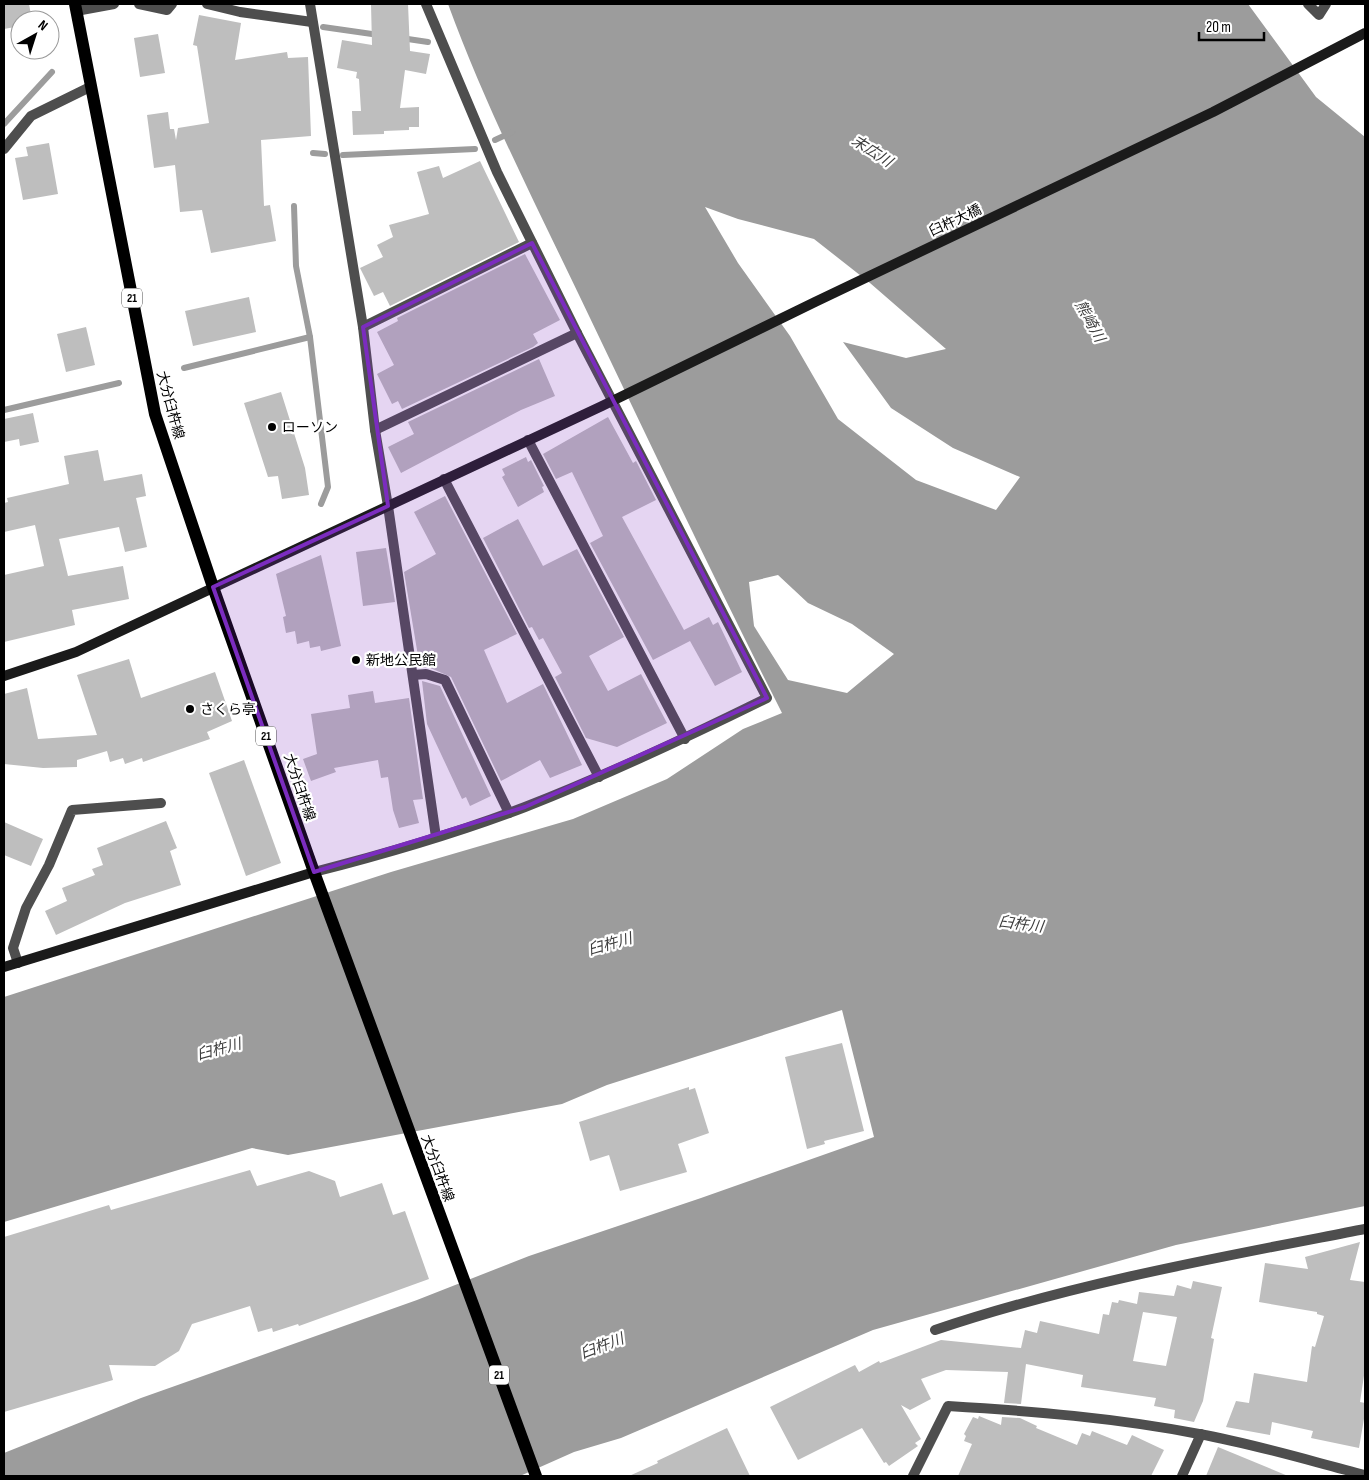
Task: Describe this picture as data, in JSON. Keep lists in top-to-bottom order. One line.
{"streets":{"main road":["21","大分臼杵線"],"street":["臼杵大橋"]},"crossings":[["臼杵大橋","大分臼杵線"]],"water":["末広川","熊崎川","臼杵川"],"places":["ローソン","新地公民館","さくら亭"],"scale_bar":"20 m","north":"top right"}
